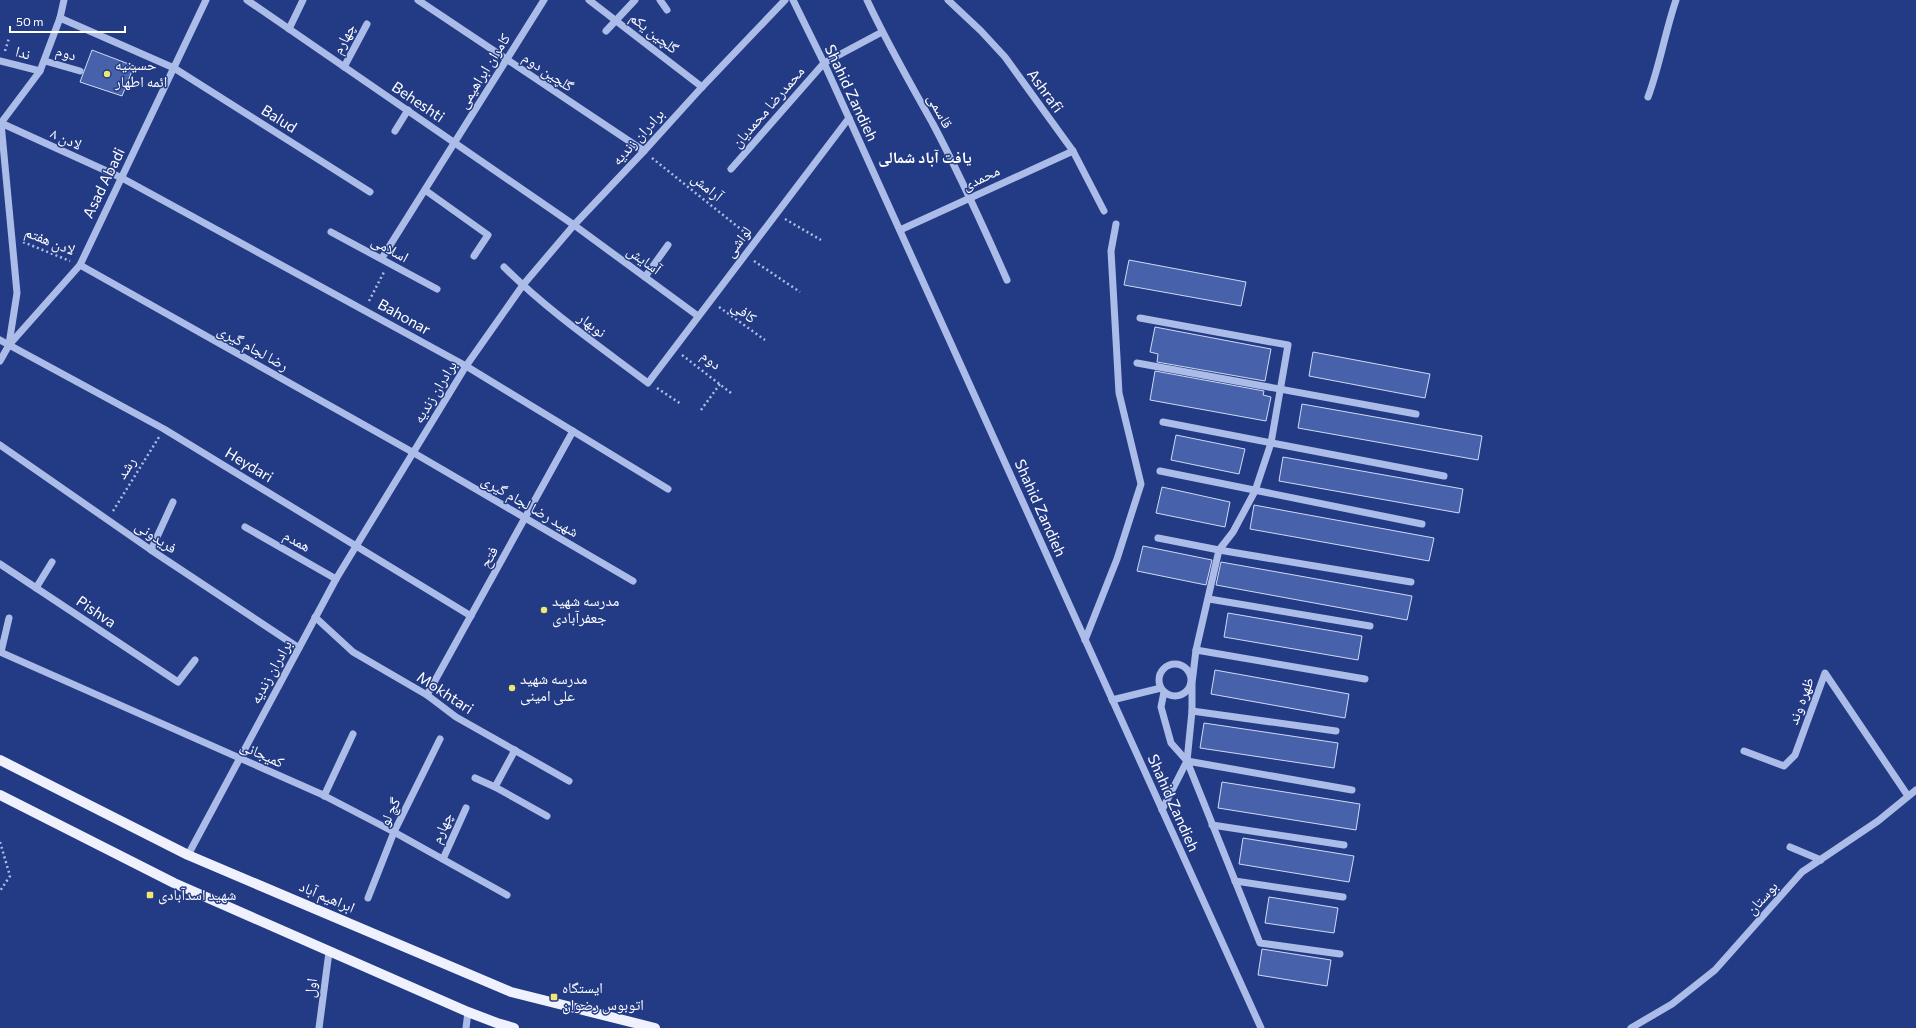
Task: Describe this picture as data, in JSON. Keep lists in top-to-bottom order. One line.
{"streets":{"main road":["ابراهیم آباد"],"street":["گلچین یکم","چهارم","ندا","دوم","کامران ابراهیمی","گلچین دوم","Ashrafi","Shahid Zandieh","Beheshti","محمدرضا محمدیان","قاسمی","Balud","برادران زندیه","لادن ۸","محمدی","Asad Abadi","لواشی","اسلامی","آسایش","Bahonar","نوبهار","رضا لجام گیری","Heydari","شهید رضا لجام گیری","فریدونی","همدم","فتح","Pishva","Mokhtari","ظهره وند","کمیجانی","گچ لو","بوستان","اول"],"path":["آرامش","لادن هفتم","کافی","رشد"]},"crossings":[["گلچین یکم","برادران زندیه"],["چهارم","Beheshti"],["چهارم","کمیجانی"],["دوم","لواشی"],["کامران ابراهیمی","گلچین دوم"],["کامران ابراهیمی","Beheshti"],["کامران ابراهیمی","اسلامی"],["گلچین دوم","برادران زندیه"],["گلچین دوم","آرامش"],["Ashrafi","محمدی"],["Shahid Zandieh","محمدرضا محمدیان"],["Shahid Zandieh","محمدی"],["Shahid Zandieh","لواشی"],["Beheshti","برادران زندیه"],["Beheshti","آسایش"],["قاسمی","محمدی"],["Balud","Asad Abadi"],["برادران زندیه","آرامش"],["برادران زندیه","آسایش"],["برادران زندیه","Bahonar"],["برادران زندیه","نوبهار"],["برادران زندیه","رضا لجام گیری"],["برادران زندیه","Heydari"],["برادران زندیه","شهید رضا لجام گیری"],["برادران زندیه","فریدونی"],["برادران زندیه","همدم"],["برادران زندیه","Mokhtari"],["برادران زندیه","کمیجانی"],["برادران زندیه","ابراهیم آباد"],["لادن ۸","Asad Abadi"],["لادن ۸","Bahonar"],["Asad Abadi","لادن هفتم"],["Asad Abadi","Bahonar"],["Asad Abadi","رضا لجام گیری"],["Asad Abadi","Heydari"],["آرامش","لواشی"],["لادن هفتم","رضا لجام گیری"],["لواشی","آسایش"],["لواشی","کافی"],["لواشی","نوبهار"],["Bahonar","فتح"],["رضا لجام گیری","شهید رضا لجام گیری"],["Heydari","رشد"],["Heydari","فتح"],["رشد","فریدونی"],["شهید رضا لجام گیری","فتح"],["فتح","Mokhtari"],["ظهره وند","بوستان"],["کمیجانی","گچ لو"]],"districts":["یافت آباد شمالی"],"places":{"other":["حسینیه ائمه اطهار","مدرسه شهید جعفرآبادی","مدرسه شهید علی امینی"],"transit":["شهید اسدآبادی","ایستگاه اتوبوس رضوان"]},"scale_bar":"50 m"}
